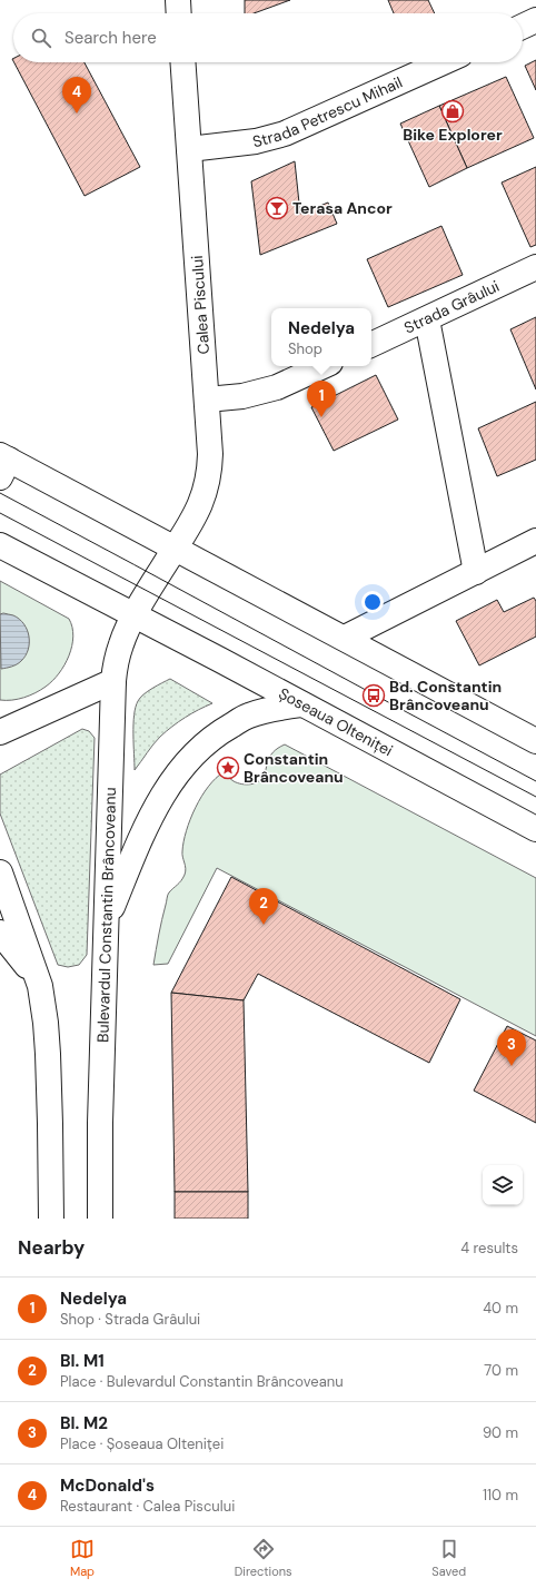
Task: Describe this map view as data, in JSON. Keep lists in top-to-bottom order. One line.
{"streets":{"main road":["Strada Petrescu Mihail","Calea Piscului","Strada Grâului","Șoseaua Olteniței","Bulevardul Constantin Brâncoveanu"]},"crossings":[["Strada Petrescu Mihail","Calea Piscului"],["Șoseaua Olteniței","Bulevardul Constantin Brâncoveanu"]],"places":{"shop":["Bike Explorer"],"bar":["Terasa Ancor"],"bus stop":["Bd. Constantin Brâncoveanu"],"place":["Constantin Brâncoveanu"]},"page":{"search":"Search here","pins":["4","1","2","3"],"popup":["Nedelya","Shop"],"heading":["Nearby","4 results"],"list":[{"mark":"1","name":"Nedelya","note":"Shop · Strada Grâului","value":"40 m"},{"mark":"2","name":"Bl. M1","note":"Place · Bulevardul Constantin Brâncoveanu","value":"70 m"},{"mark":"3","name":"Bl. M2","note":"Place · Șoseaua Olteniței","value":"90 m"},{"mark":"4","name":"McDonald's","note":"Restaurant · Calea Piscului","value":"110 m"}],"nav":["Map","Directions","Saved"]}}
